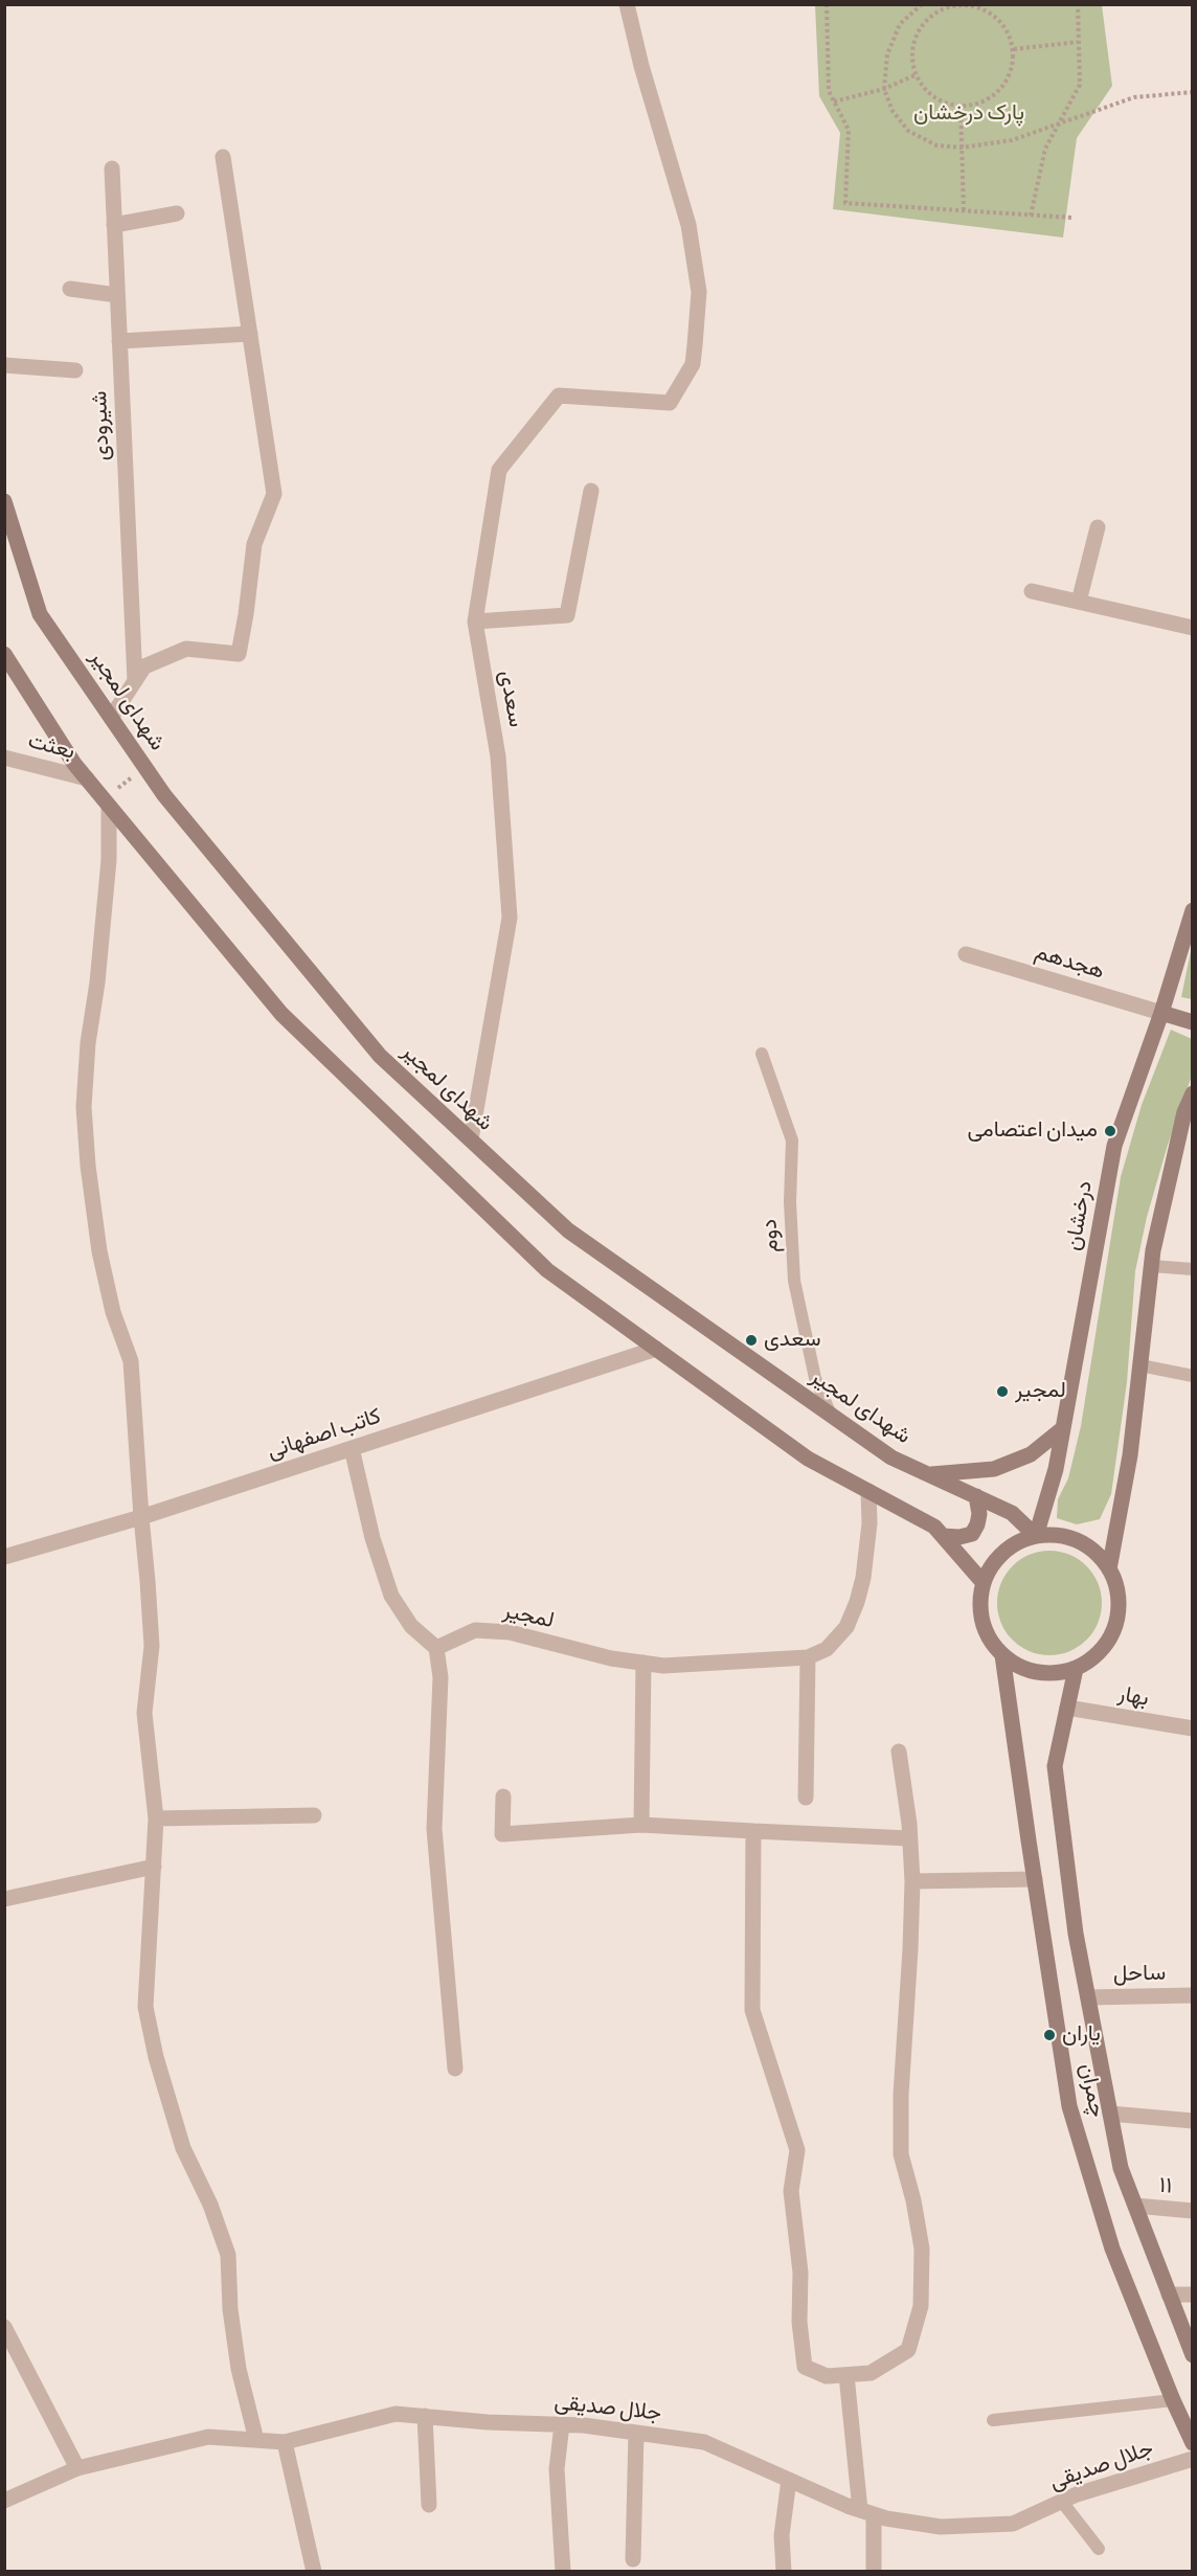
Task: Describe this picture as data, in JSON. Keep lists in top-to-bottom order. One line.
{"streets":{"main road":["شهدای لمجیر","درخشان","چمران"],"street":["شیرودی","سعدی","بعثت","هجدهم","کاتب اصفهانی","لمجیر","بهار","ساحل","۱۱","جلال صدیقی"],"lane":["دوم"]},"crossings":[["سعدی","شهدای لمجیر"],["شهدای لمجیر","درخشان"],["شهدای لمجیر","دوم"],["شهدای لمجیر","چمران"],["هجدهم","درخشان"],["درخشان","چمران"],["بهار","چمران"],["ساحل","چمران"],["چمران","۱۱"]],"parks":["پارک درخشان"],"places":["میدان اعتصامی","سعدی","لمجیر","یاران"]}
